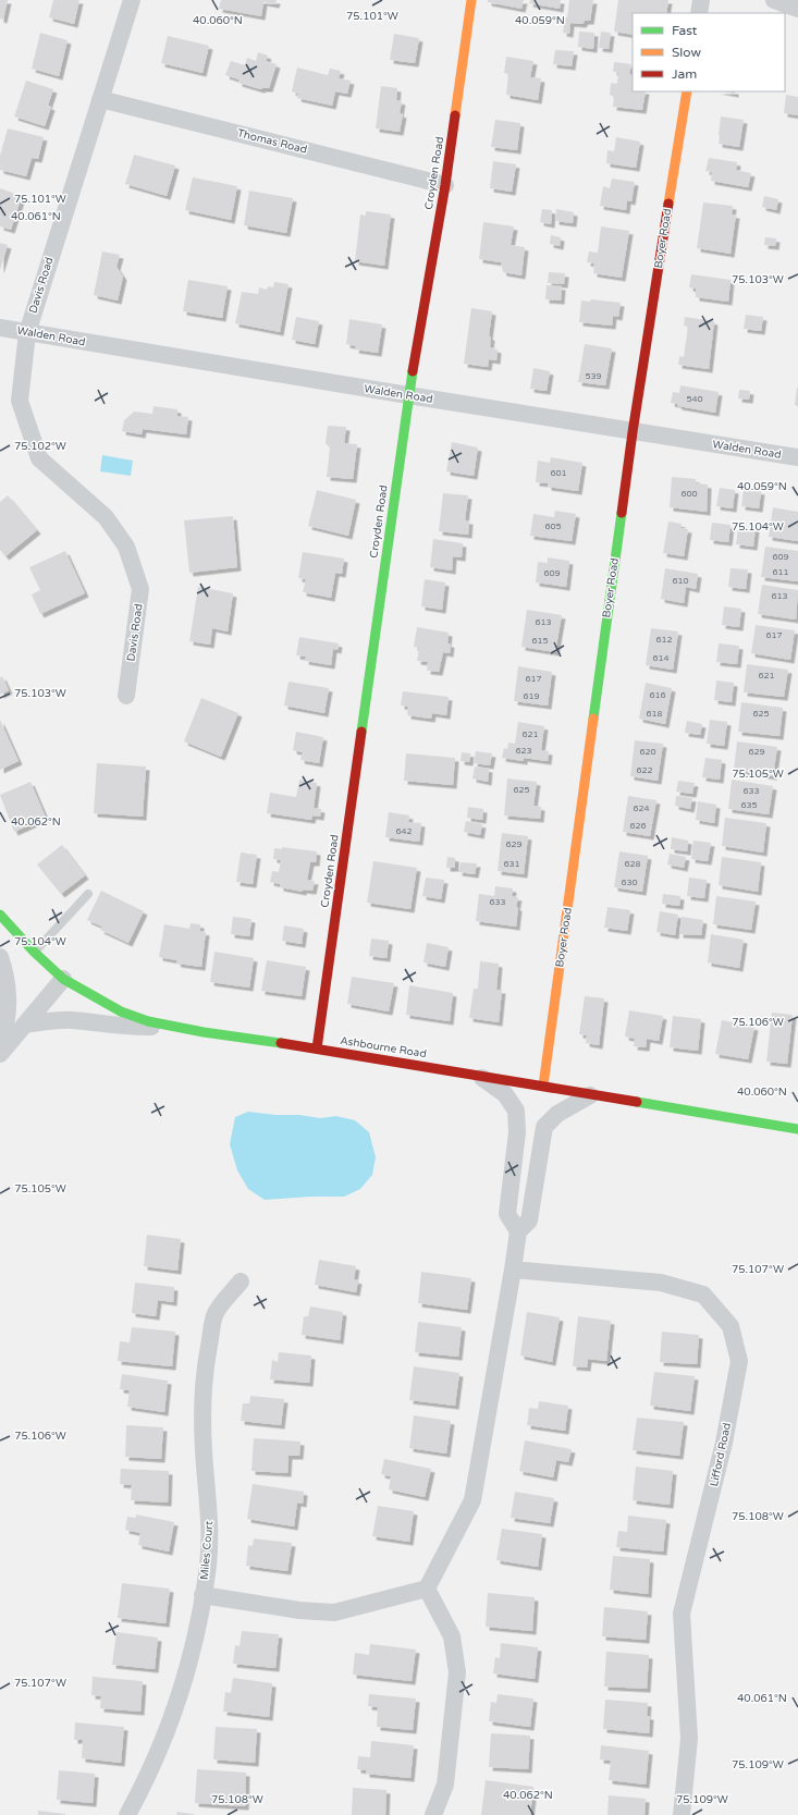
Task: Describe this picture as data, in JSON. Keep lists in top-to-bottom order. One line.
{"streets":{"street":["Thomas Road","Croyden Road","Boyer Road","Davis Road","Walden Road","Ashbourne Road","Lifford Road","Miles Court"]},"crossings":[["Thomas Road","Croyden Road"],["Thomas Road","Davis Road"],["Croyden Road","Walden Road"],["Croyden Road","Ashbourne Road"],["Boyer Road","Walden Road"],["Boyer Road","Ashbourne Road"],["Davis Road","Walden Road"]],"house_numbers":["539","540","601","600","605","609","611","609","610","613","613","617","612","615","614","621","617","616","619","618","625","621","623","620","629","622","625","633","635","624","626","642","629","631","628","630","633"],"legend":["Fast","Slow","Jam"],"coordinates":["75.101°W","40.060°N","40.059°N","40.061°N","75.103°W","75.102°W","75.104°W","75.105°W","40.062°N","75.106°W","75.107°W","75.108°W","75.109°W"]}
